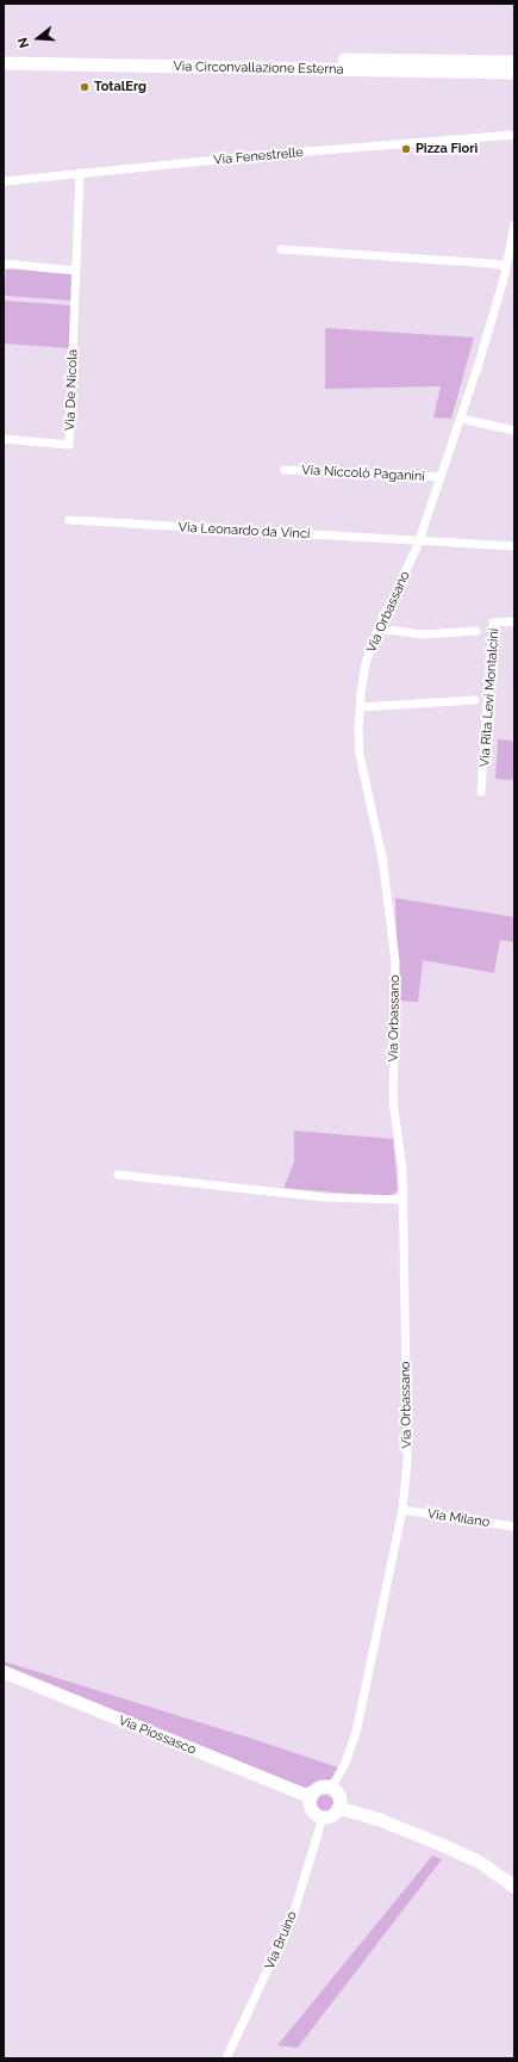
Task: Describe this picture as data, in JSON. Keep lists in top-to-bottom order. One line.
{"streets":{"main road":["Via Circonvallazione Esterna","Via Piossasco"],"street":["Via Fenestrelle","Via De Nicola","Via Niccolò Paganini","Via Leonardo da Vinci","Via Orbassano","Via Rita Levi Montalcini","Via Milano","Via Bruino"]},"crossings":[["Via Fenestrelle","Via De Nicola"],["Via Niccolò Paganini","Via Orbassano"],["Via Leonardo da Vinci","Via Orbassano"],["Via Orbassano","Via Milano"],["Via Orbassano","Via Piossasco"],["Via Orbassano","Via Bruino"],["Via Piossasco","Via Bruino"]],"places":["TotalErg","Pizza Fiorì"],"north":"left"}
